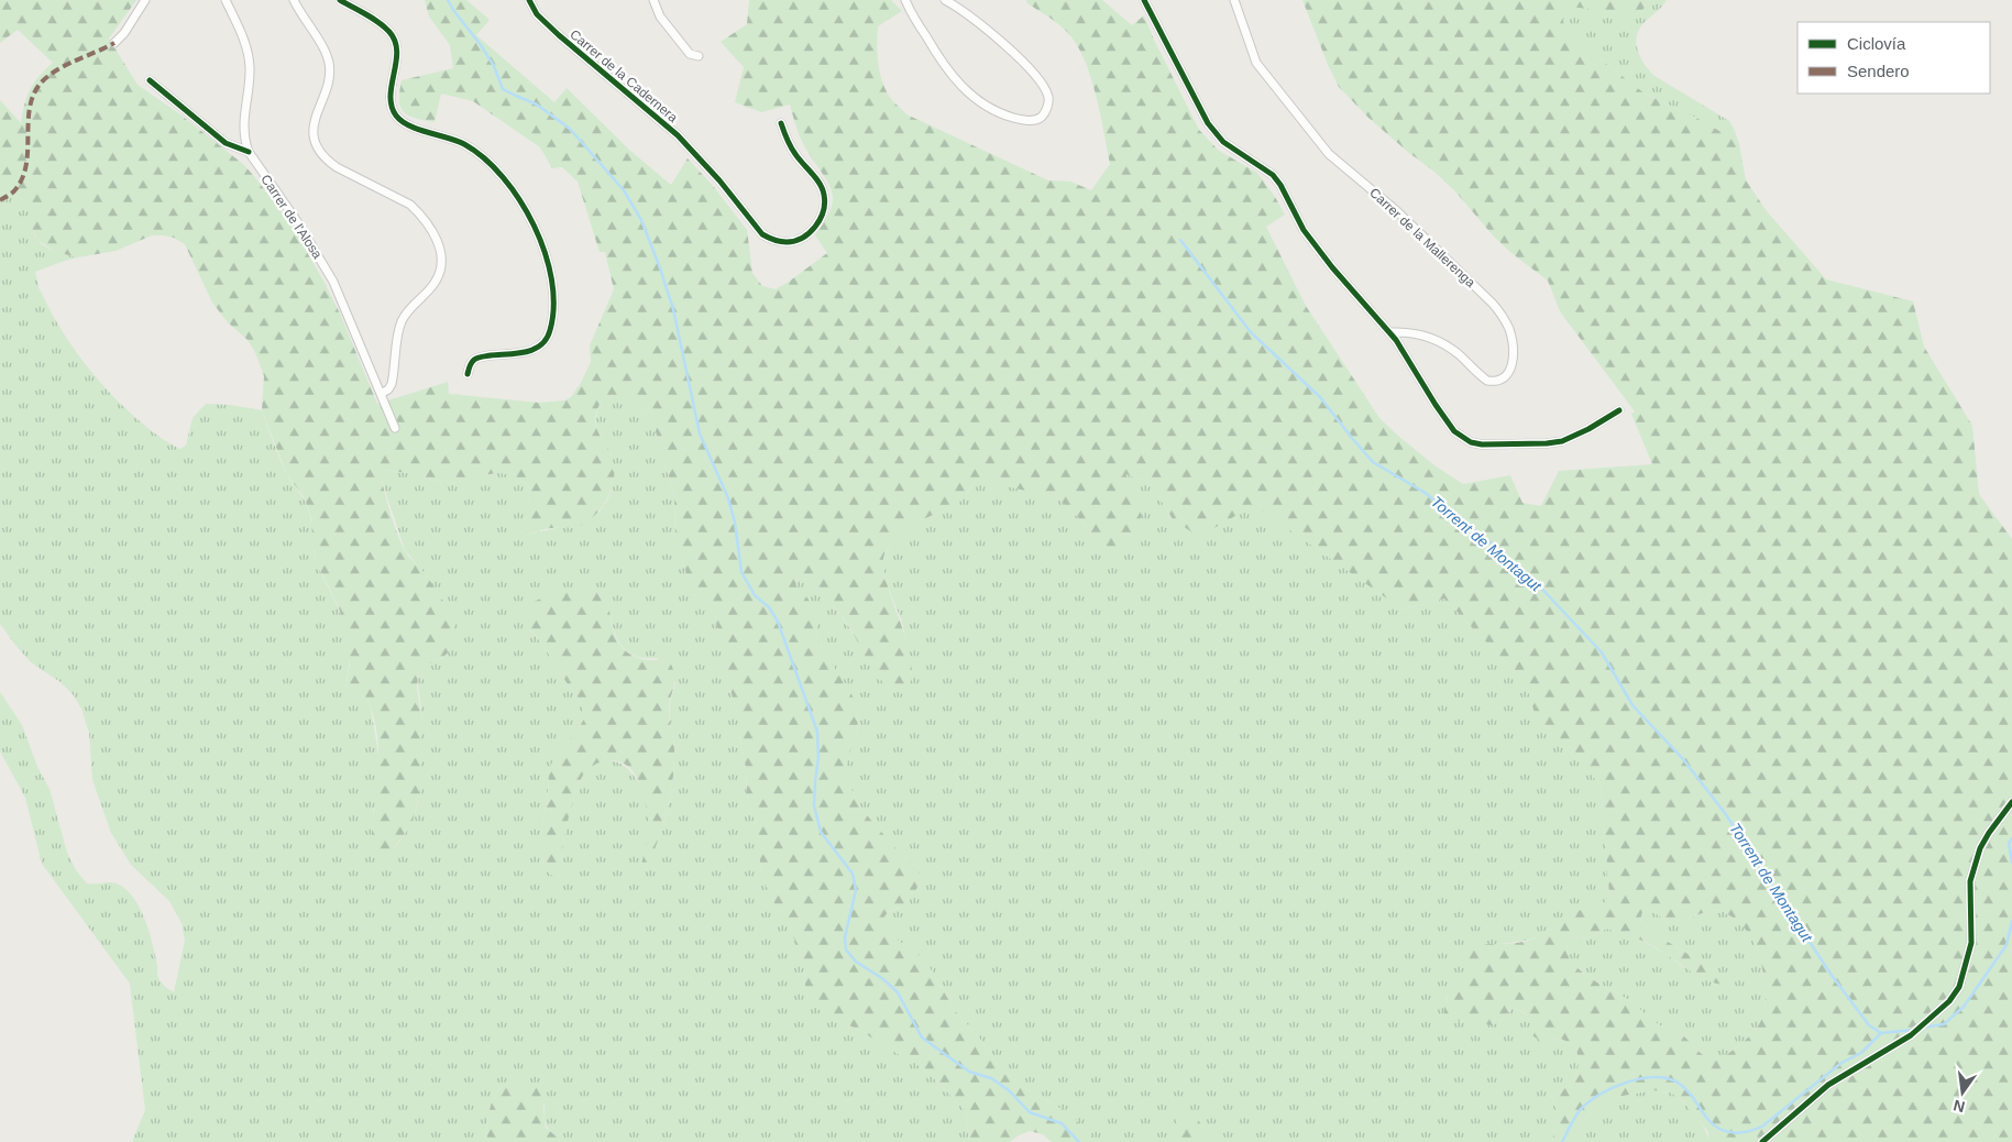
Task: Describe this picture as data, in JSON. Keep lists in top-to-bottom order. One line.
{"streets":{"street":["Carrer de la Cadernera","Carrer de l'Alosa","Carrer de la Mallerenga"]},"water":["Torrent de Montagut"],"legend":["Ciclovía","Sendero"],"north":"bottom"}
